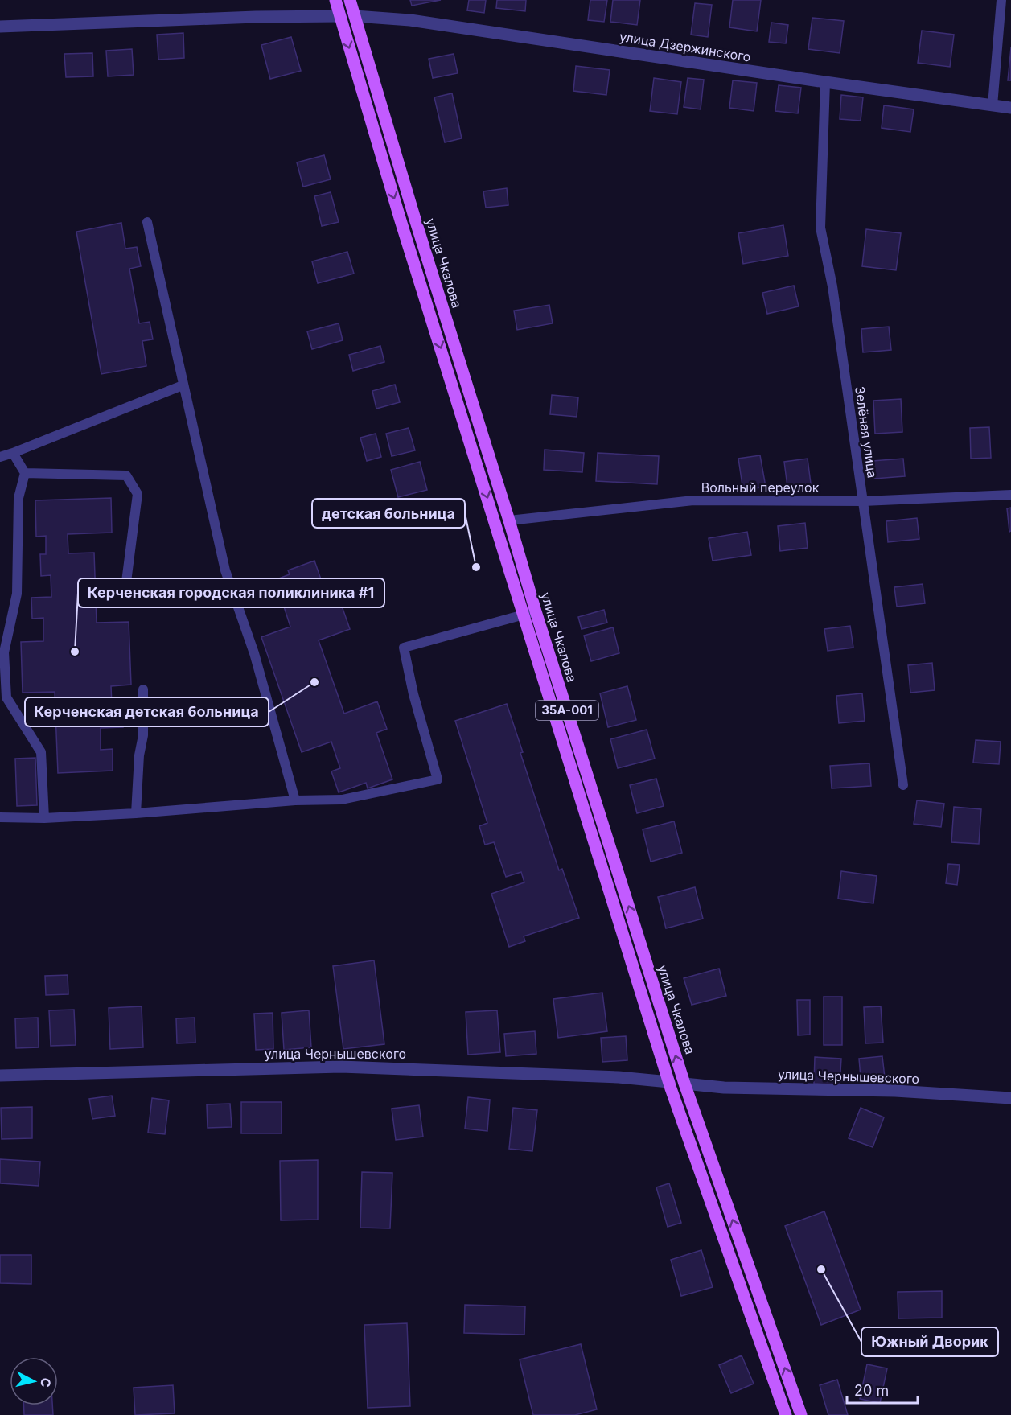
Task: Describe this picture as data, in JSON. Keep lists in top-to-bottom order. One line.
{"streets":{"main road":["улица Чкалова","35А-001"],"street":["улица Дзержинского","улица Чернышевского"],"lane":["Зелёная улица","Вольный переулок"]},"crossings":[["улица Дзержинского","улица Чкалова"],["улица Дзержинского","Зелёная улица"],["улица Чкалова","Вольный переулок"],["улица Чкалова","улица Чернышевского"],["Зелёная улица","Вольный переулок"]],"places":["детская больница","Керченская городская поликлиника #1","Керченская детская больница","Южный Дворик"],"scale_bar":"20 m","north":"right"}
